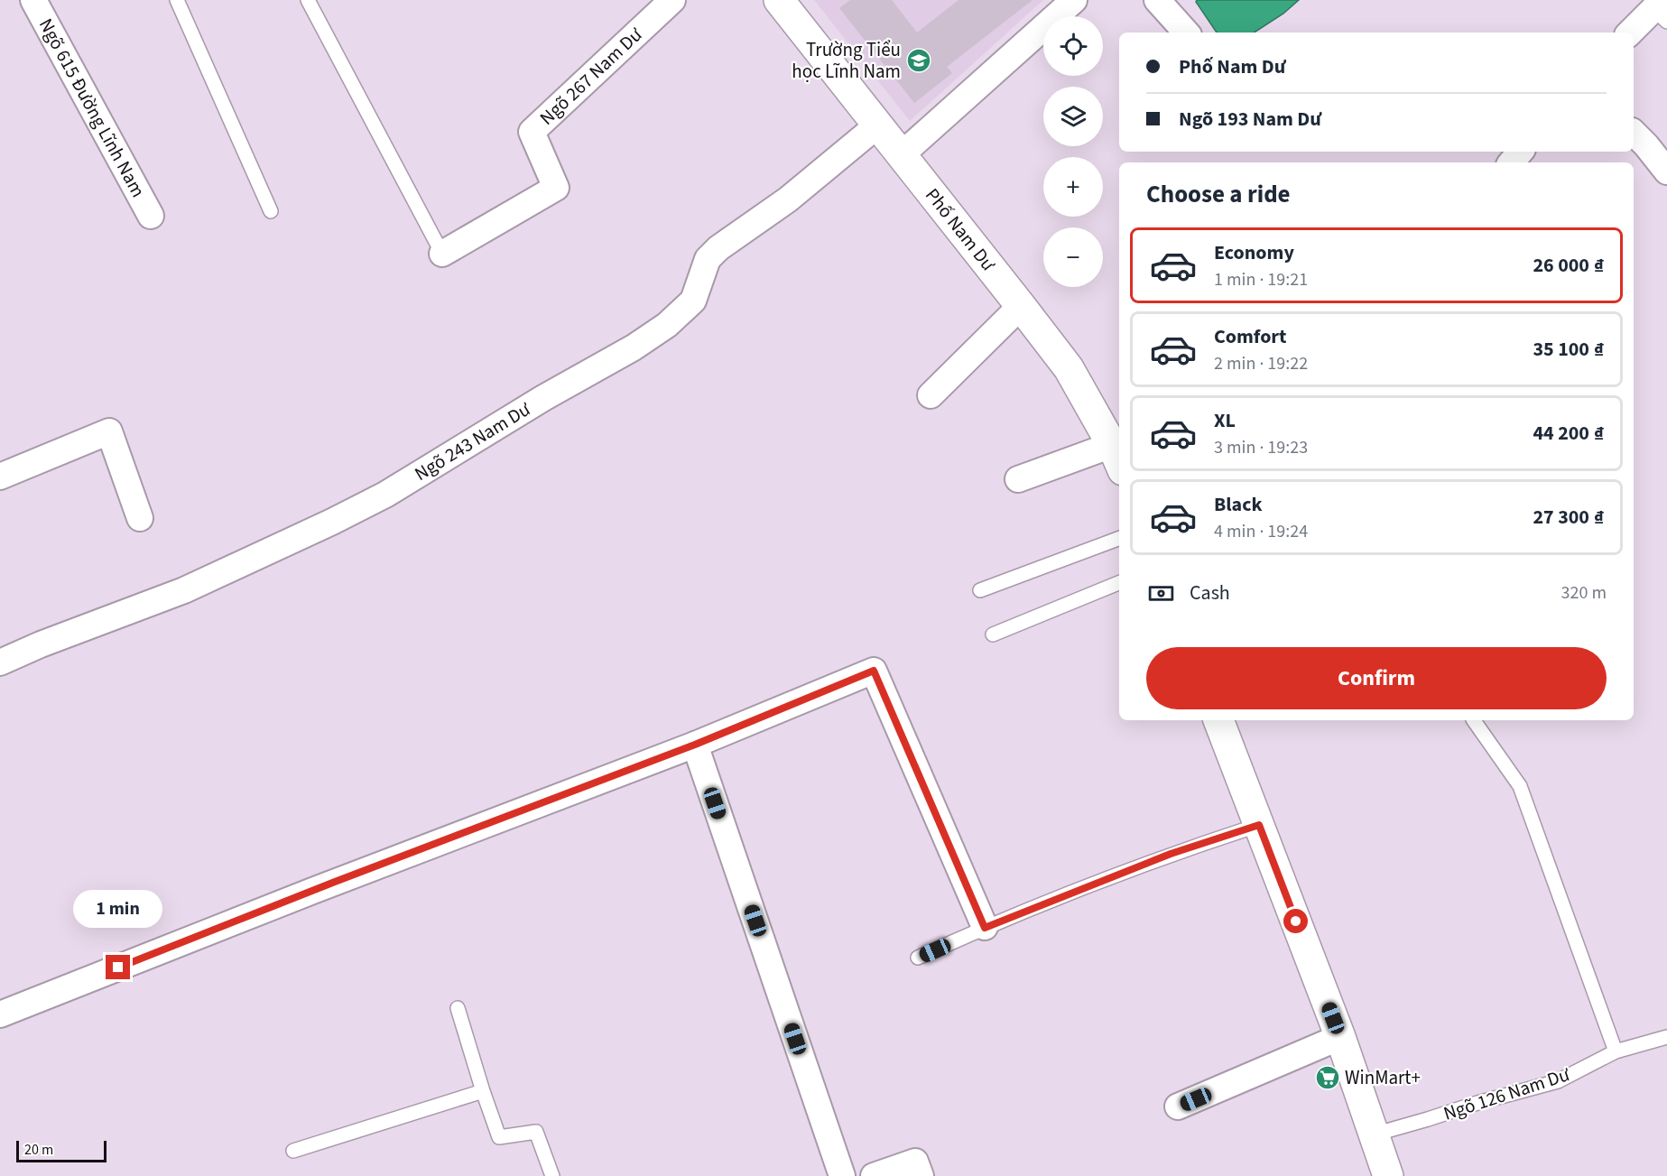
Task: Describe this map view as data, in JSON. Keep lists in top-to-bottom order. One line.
{"streets":{"street":["Ngõ 267 Nam Dư","Ngõ 615 Đường Lĩnh Nam","Phố Nam Dư","Ngõ 243 Nam Dư"],"lane":["Ngõ 126 Nam Dư"]},"crossings":[["Phố Nam Dư","Ngõ 243 Nam Dư"]],"places":{"school or university":["Trường Tiểu học Lĩnh Nam"],"supermarket":["WinMart+"]},"scale_bar":"20 m","page":{"map_buttons":["+","−"],"banner":["Phố Nam Dư","Ngõ 193 Nam Dư"],"heading":"Choose a ride","list":[{"name":"Economy","note":"1 min · 19:21","value":"26 000 ₫"},{"name":"Comfort","note":"2 min · 19:22","value":"35 100 ₫"},{"name":"XL","note":"3 min · 19:23","value":"44 200 ₫"},{"name":"Black","note":"4 min · 19:24","value":"27 300 ₫"}],"pay":["Cash","320 m"],"buttons":"Confirm","bubble":"1 min","scale":"20 m"}}
